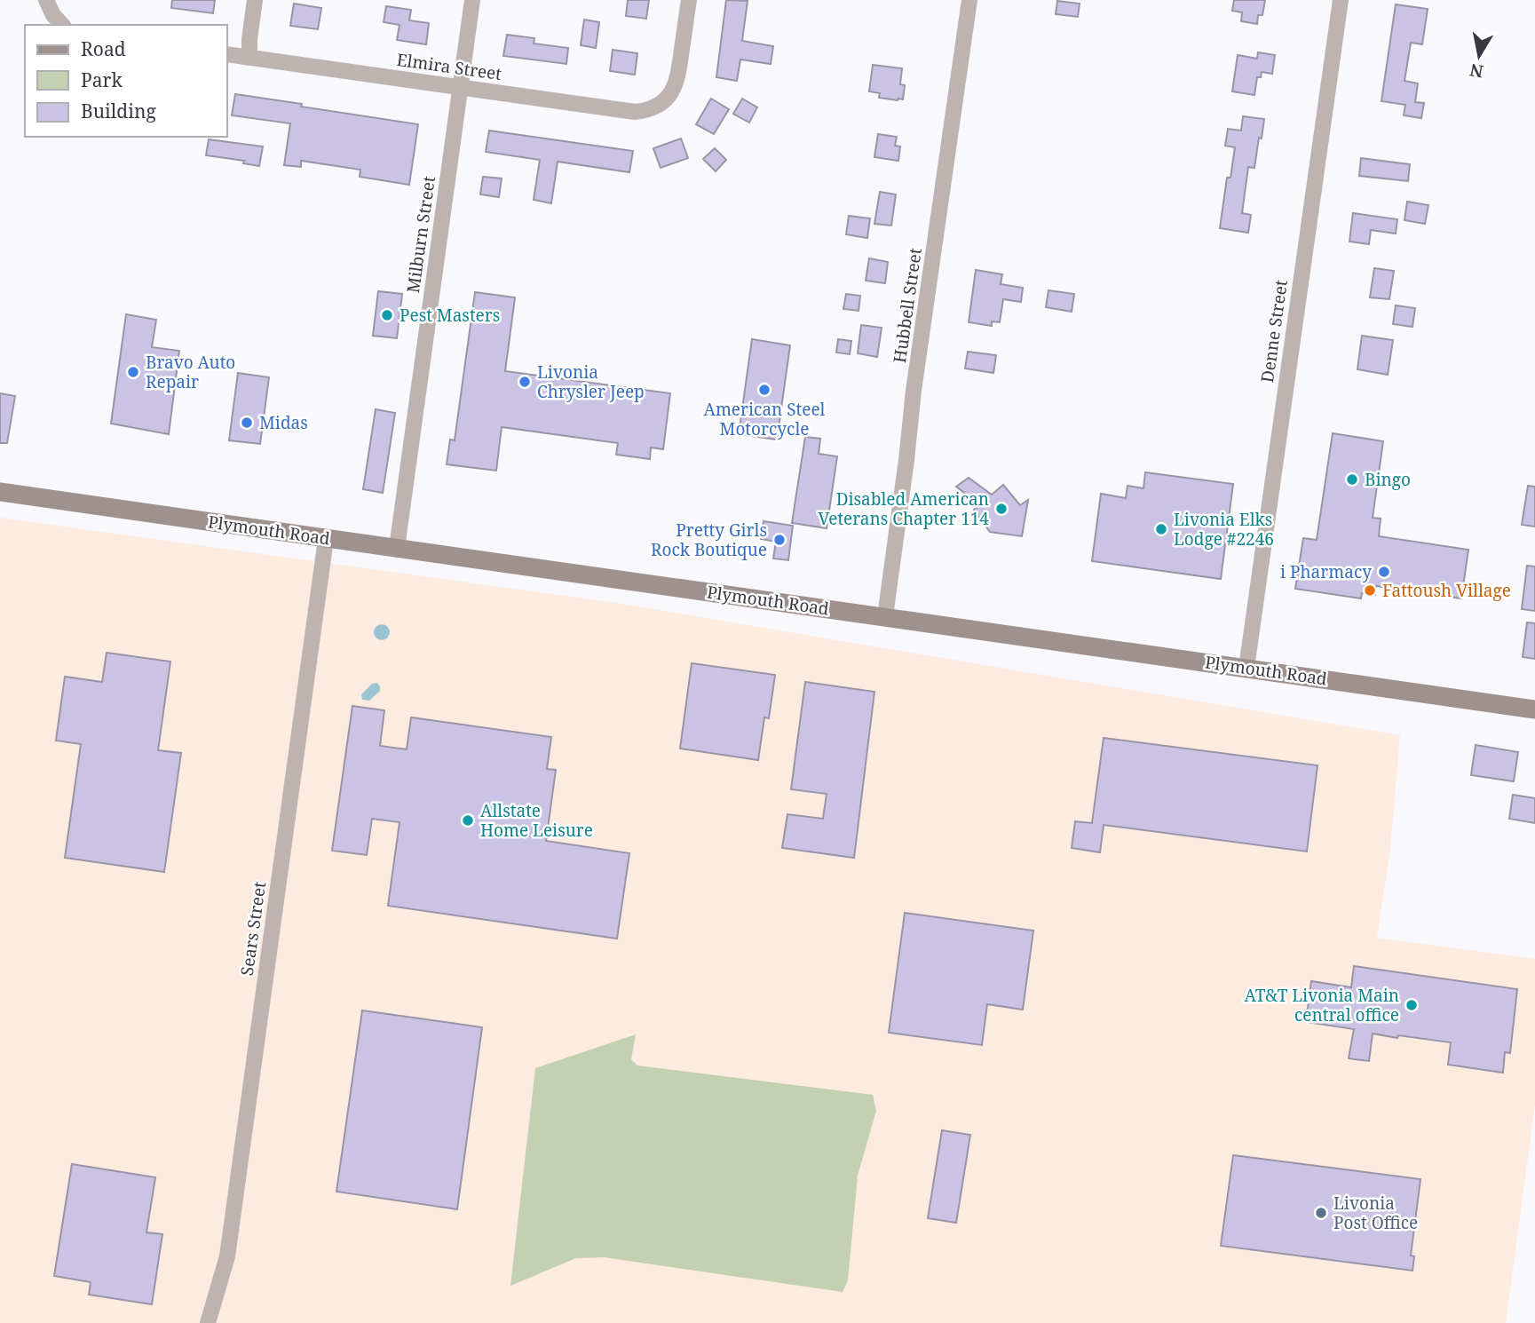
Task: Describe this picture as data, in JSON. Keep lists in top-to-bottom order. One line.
{"streets":{"main road":["Plymouth Road"],"street":["Elmira Street","Milburn Street","Hubbell Street","Denne Street","Sears Street"]},"crossings":[["Elmira Street","Milburn Street"],["Milburn Street","Plymouth Road"],["Hubbell Street","Plymouth Road"],["Denne Street","Plymouth Road"],["Plymouth Road","Sears Street"]],"places":["Pest Masters","Bravo Auto Repair","Livonia Chrysler Jeep","American Steel Motorcycle","Midas","Bingo","Disabled American Veterans Chapter 114","Livonia Elks Lodge #2246","Pretty Girls Rock Boutique","i Pharmacy","Fattoush Village","Allstate Home Leisure","AT&T Livonia Main central office","Livonia Post Office"],"legend":["Road","Park","Building"],"north":"bottom"}
